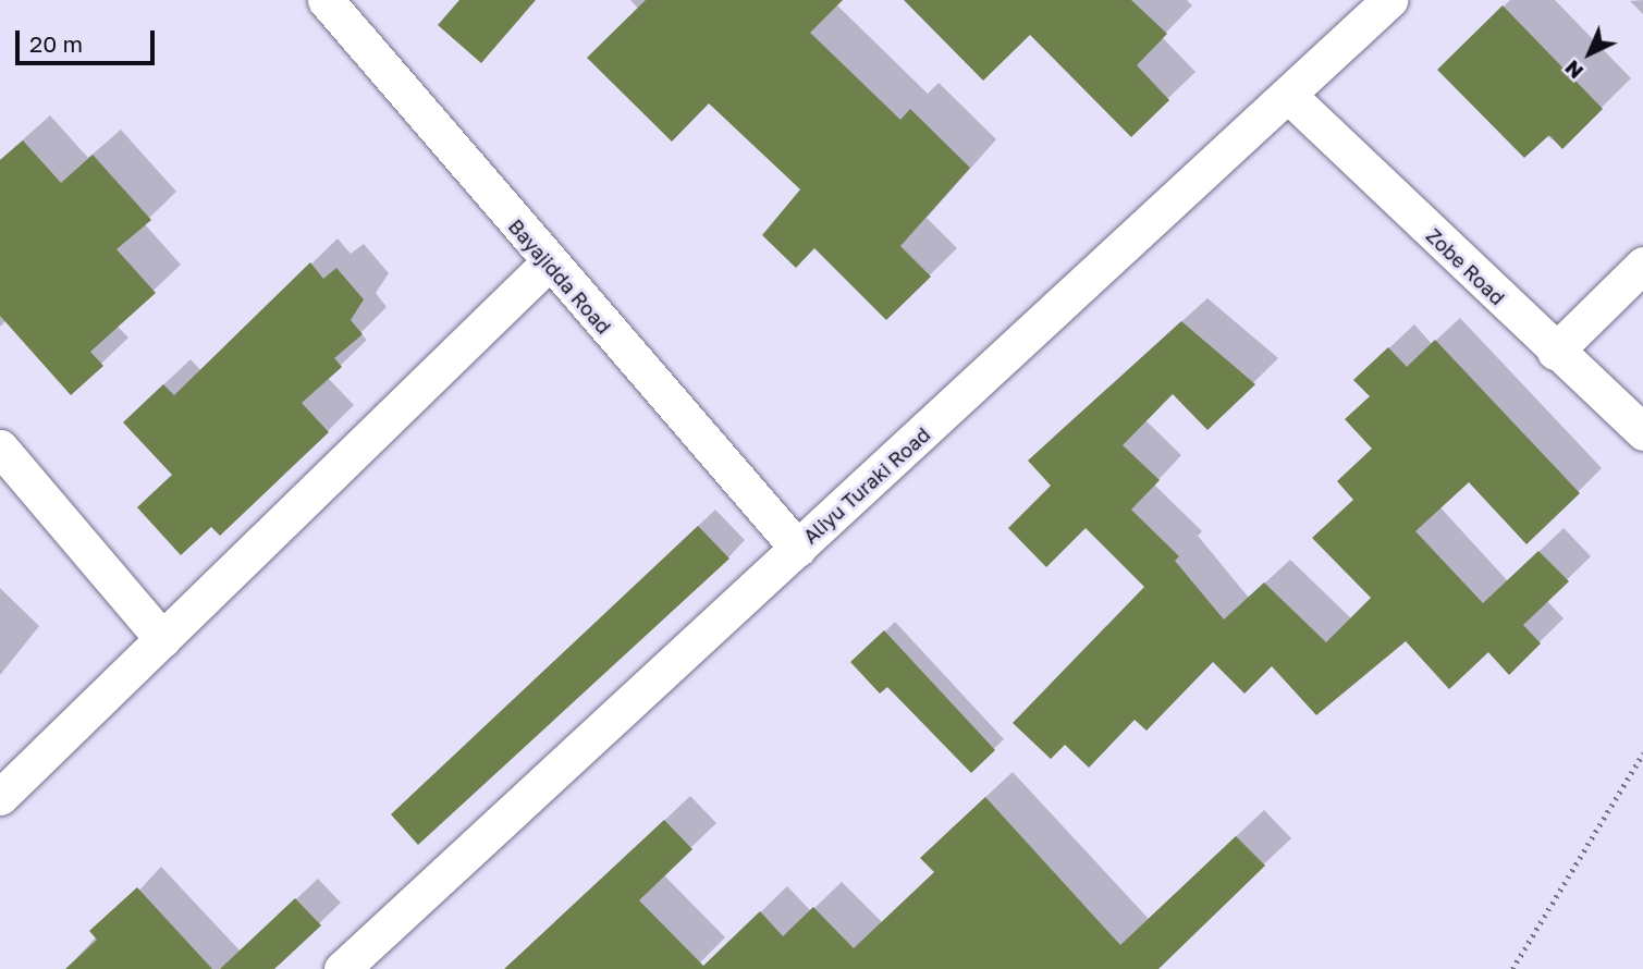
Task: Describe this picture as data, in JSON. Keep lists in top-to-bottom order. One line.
{"streets":{"street":["Zobe Road","Bayajidda Road","Aliyu Turaki Road"]},"crossings":[["Zobe Road","Aliyu Turaki Road"],["Bayajidda Road","Aliyu Turaki Road"]],"scale_bar":"20 m","north":"bottom left"}
